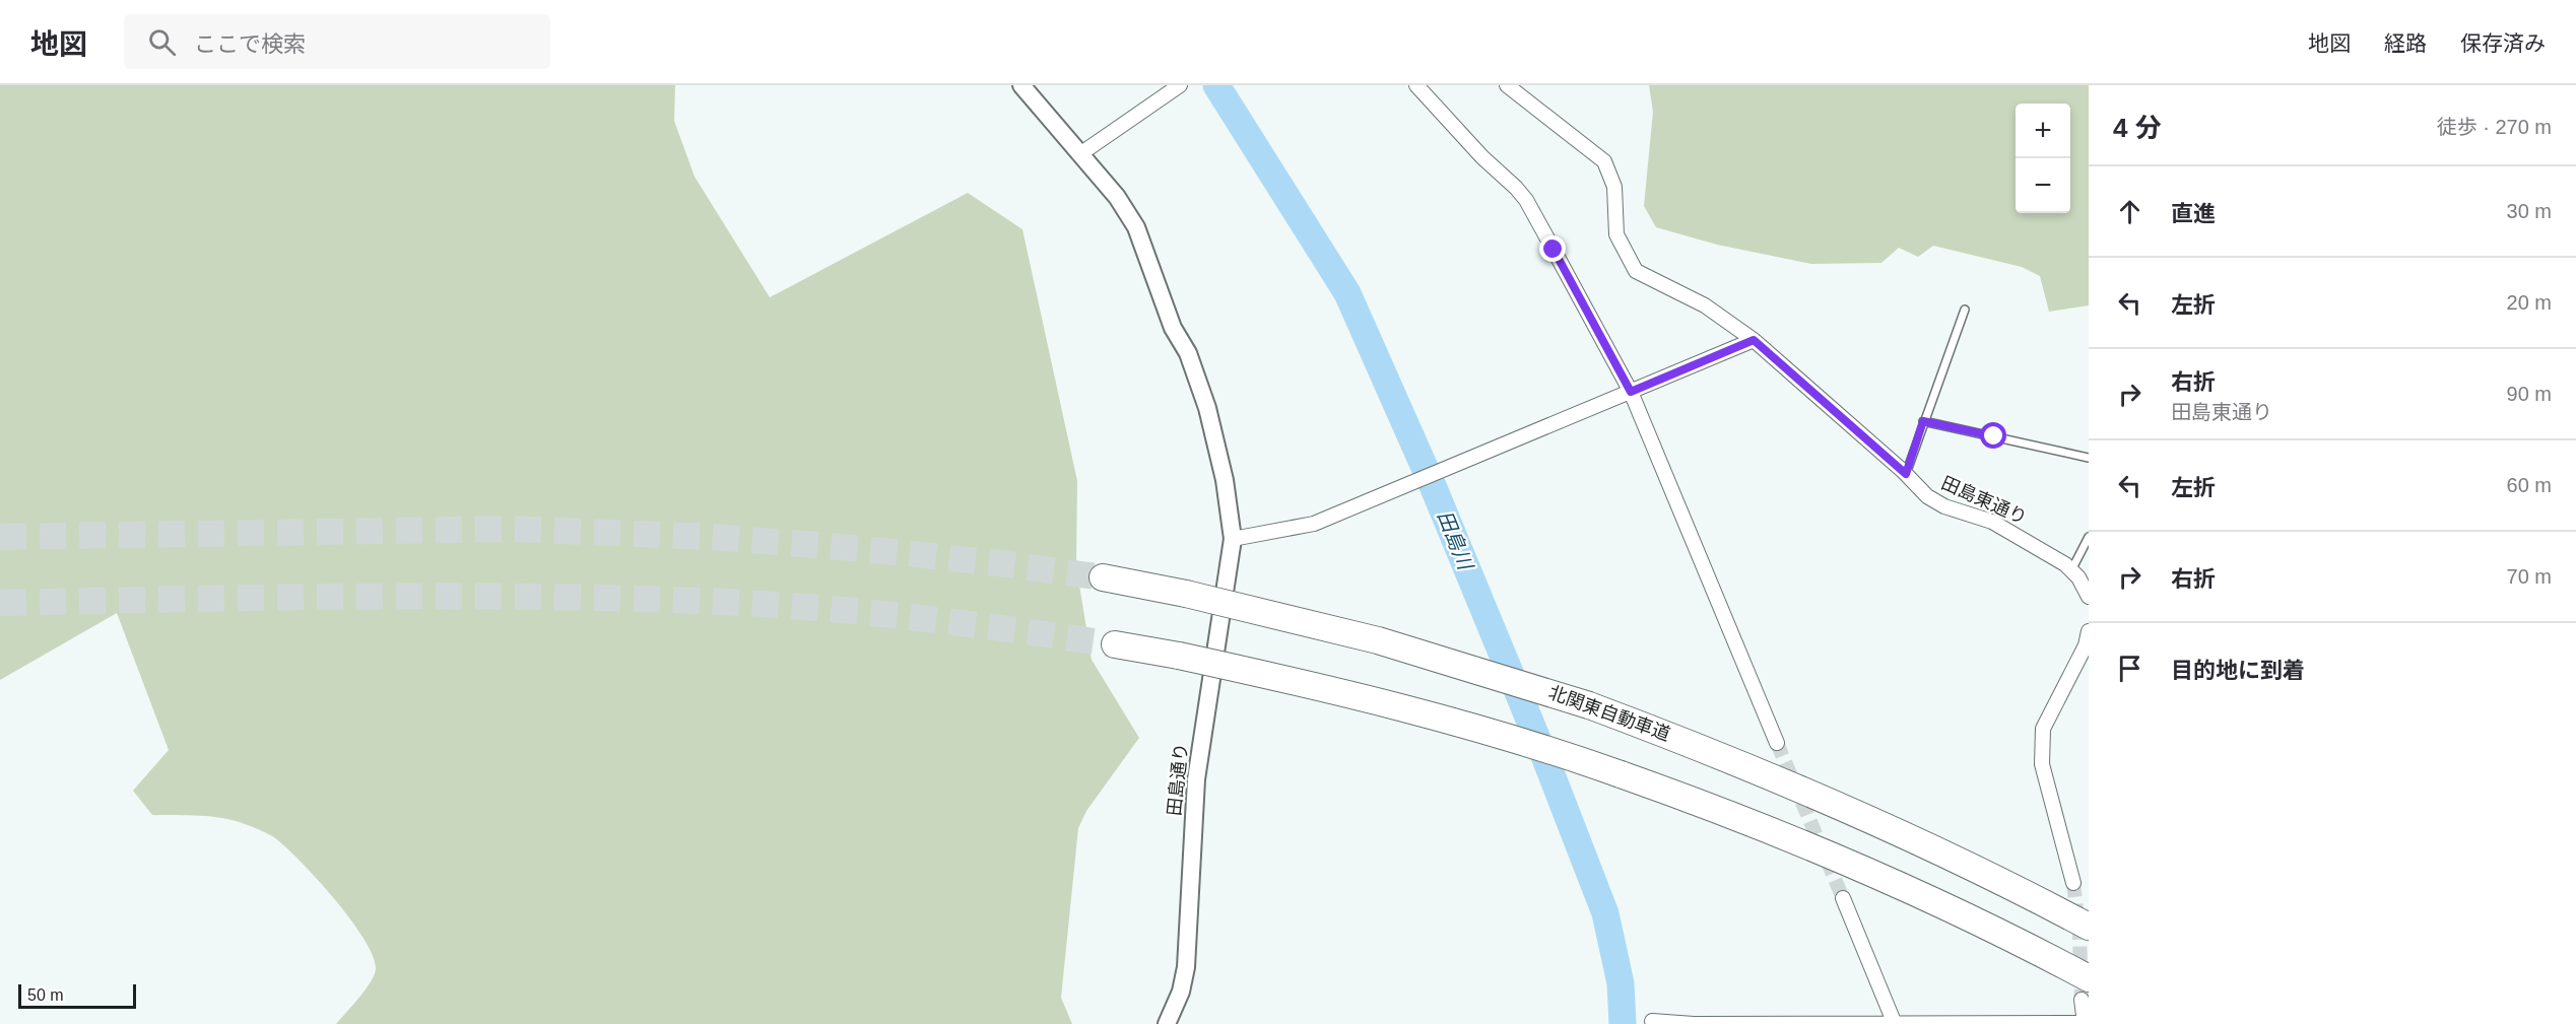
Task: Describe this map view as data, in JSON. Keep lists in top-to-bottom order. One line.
{"streets":{"highway":["北関東自動車道"],"street":["田島東通り","田島通り"]},"water":["田島川"],"scale_bar":"50 m","page":{"header":"地図","search":"ここで検索","nav":["地図","経路","保存済み"],"heading":["4 分","徒歩 · 270 m"],"map_buttons":["+","−"],"list":[["直進","30 m"],["左折","20 m"],["右折","田島東通り","90 m"],["左折","60 m"],["右折","70 m"],"目的地に到着"],"scale":"50 m"}}
